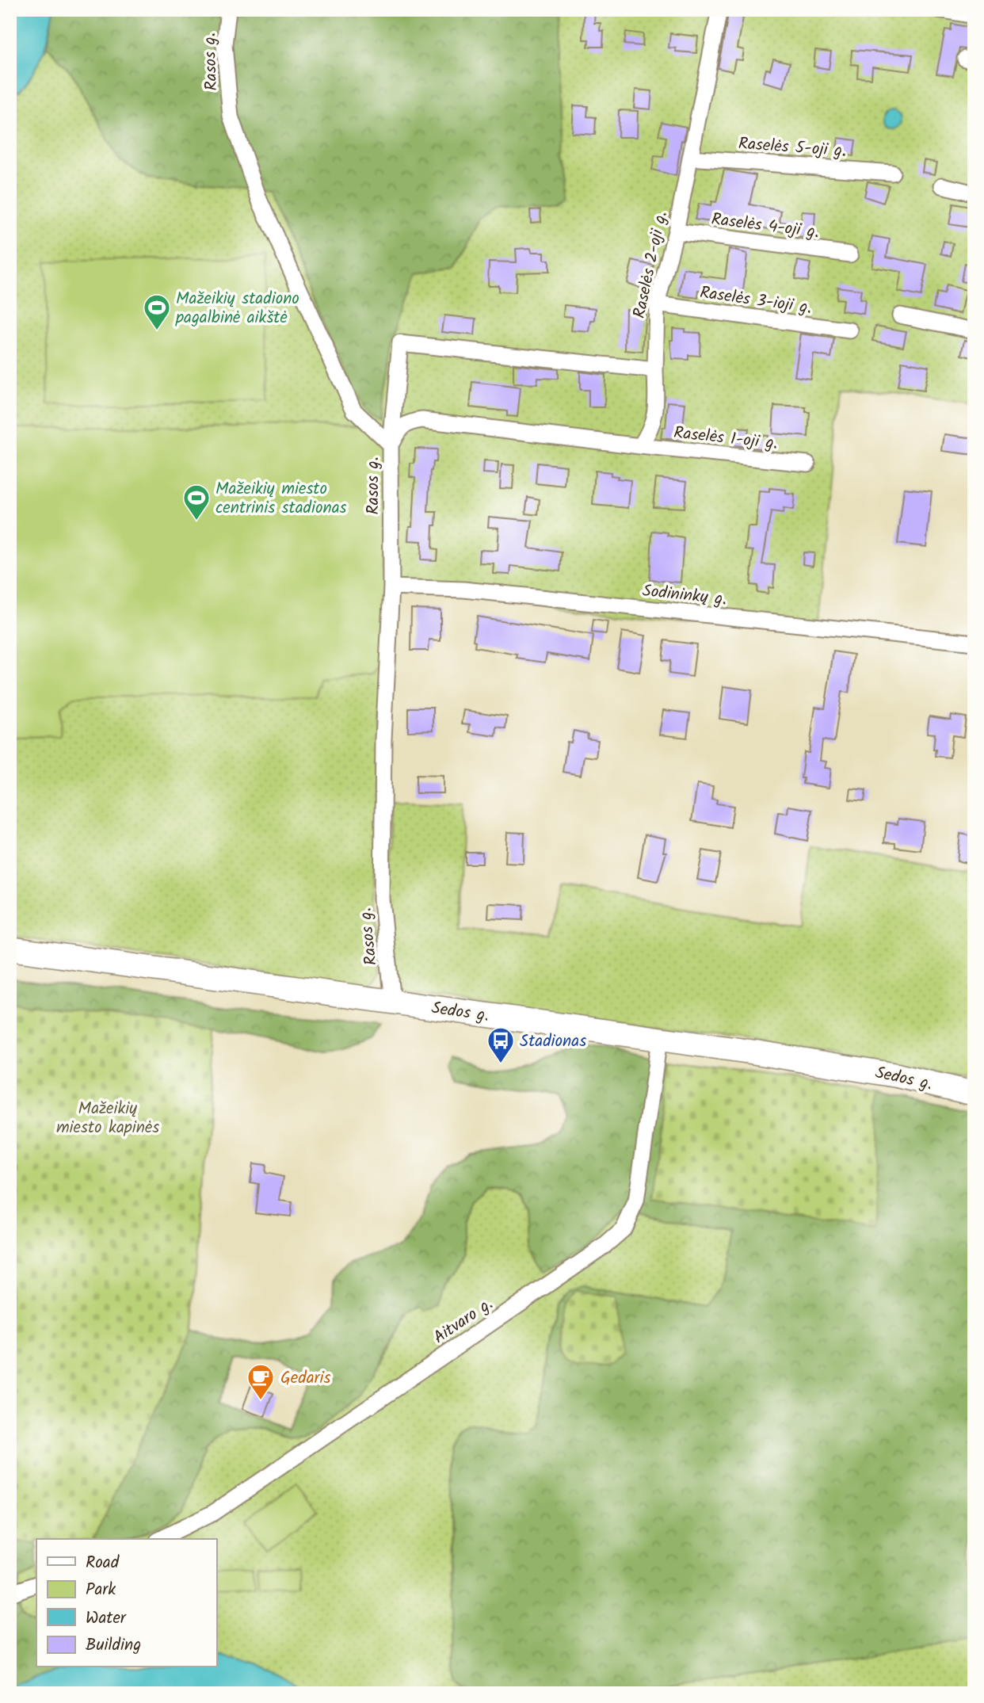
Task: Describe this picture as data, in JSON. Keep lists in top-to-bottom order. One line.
{"streets":{"main road":["Sedos g."],"street":["Rasos g.","Raselės 5-oji g.","Raselės 4-oji g.","Raselės 2-oji g.","Raselės 3-ioji g.","Raselės 1-oji g.","Sodininkų g.","Aitvaro g."]},"crossings":[["Rasos g.","Raselės 1-oji g."],["Rasos g.","Sodininkų g."],["Rasos g.","Sedos g."],["Raselės 5-oji g.","Raselės 2-oji g."],["Raselės 4-oji g.","Raselės 2-oji g."],["Raselės 2-oji g.","Raselės 3-ioji g."],["Raselės 2-oji g.","Raselės 1-oji g."],["Sedos g.","Aitvaro g."]],"parks":["Mažeikių miesto kapinės"],"places":{"sports":["Mažeikių stadiono pagalbinė aikštė","Mažeikių miesto centrinis stadionas"],"bus stop":["Stadionas"],"cafe":["Gedaris"]},"legend":["Road","Park","Water","Building"]}
